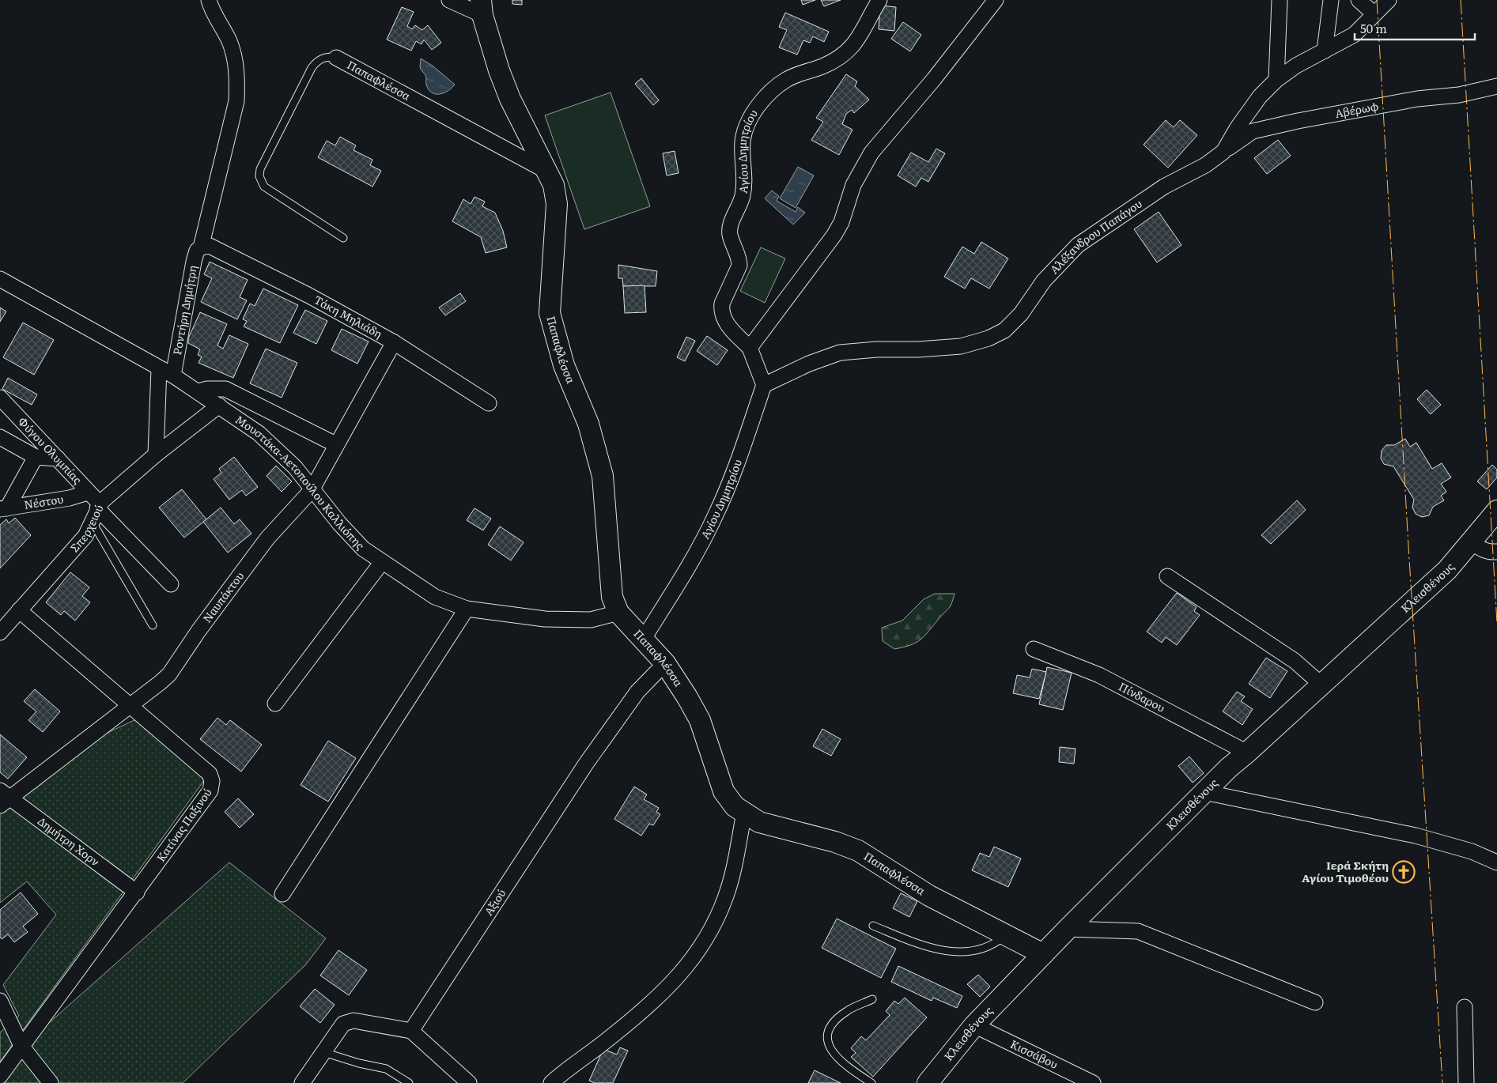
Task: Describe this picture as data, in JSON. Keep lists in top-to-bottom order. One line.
{"streets":{"street":["Παπαφλέσσα","Αβέρωφ","Αγίου Δημητρίου","Αλέξανδρου Παπάγου","Ροντήρη Δημήτρη","Τάκη Μηλιάδη","Φύγου Ολυμπίας","Μουστάκα-Αετοπούλου Καλλιόπης","Νέστου","Σπερχειού","Κλεισθένους","Ναυπάκτου","Πίνδαρου","Κατίνας Παξινού","Δημήτρη Χορν","Αξιού","Κισσάβου"]},"crossings":[["Παπαφλέσσα","Αγίου Δημητρίου"],["Παπαφλέσσα","Μουστάκα-Αετοπούλου Καλλιόπης"],["Παπαφλέσσα","Κλεισθένους"],["Παπαφλέσσα","Αξιού"],["Αβέρωφ","Αλέξανδρου Παπάγου"],["Αγίου Δημητρίου","Αλέξανδρου Παπάγου"],["Ροντήρη Δημήτρη","Τάκη Μηλιάδη"],["Ροντήρη Δημήτρη","Μουστάκα-Αετοπούλου Καλλιόπης"],["Τάκη Μηλιάδη","Ναυπάκτου"],["Φύγου Ολυμπίας","Νέστου"],["Φύγου Ολυμπίας","Σπερχειού"],["Μουστάκα-Αετοπούλου Καλλιόπης","Σπερχειού"],["Μουστάκα-Αετοπούλου Καλλιόπης","Ναυπάκτου"],["Σπερχειού","Κατίνας Παξινού"],["Κλεισθένους","Πίνδαρου"],["Κλεισθένους","Κισσάβου"],["Ναυπάκτου","Κατίνας Παξινού"],["Ναυπάκτου","Δημήτρη Χορν"],["Κατίνας Παξινού","Δημήτρη Χορν"]],"places":{"church":["Ιερά Σκήτη Αγίου Τιμοθέου"]},"scale_bar":"50 m"}
